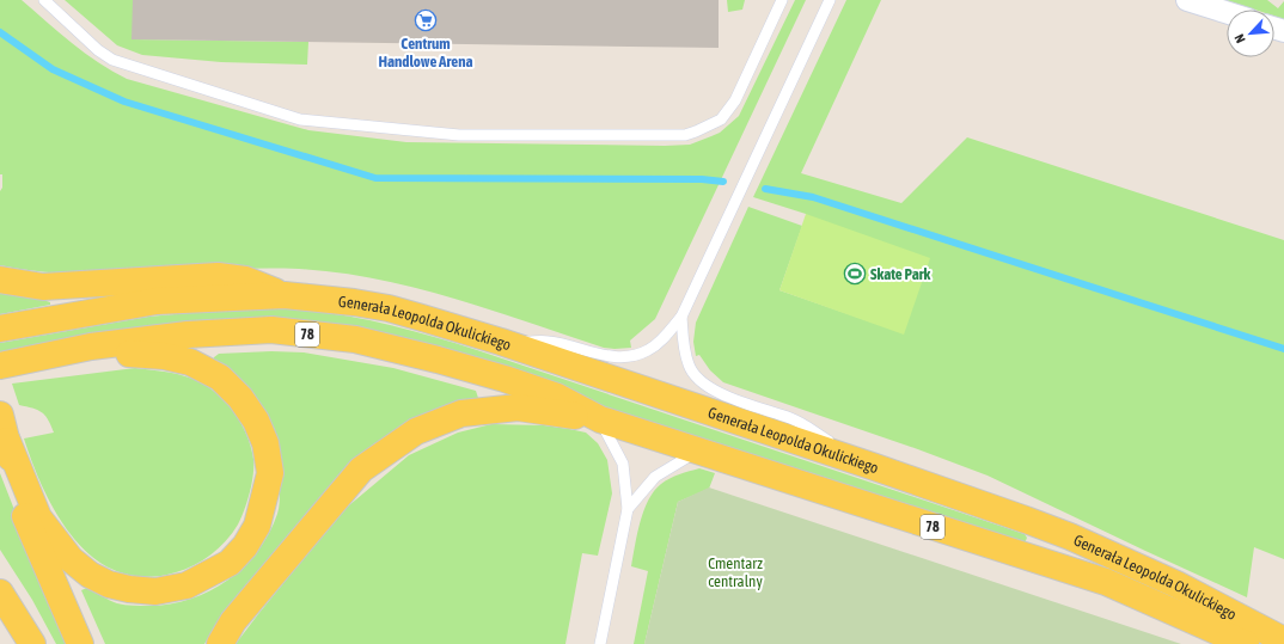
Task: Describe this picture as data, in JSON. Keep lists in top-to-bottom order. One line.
{"streets":{"main road":["Generała Leopolda Okulickiego","78"]},"crossings":[["Generała Leopolda Okulickiego","78"]],"parks":["Cmentarz centralny"],"places":{"supermarket":["Centrum Handlowe Arena"],"sports":["Skate Park"]},"north":"bottom left"}
